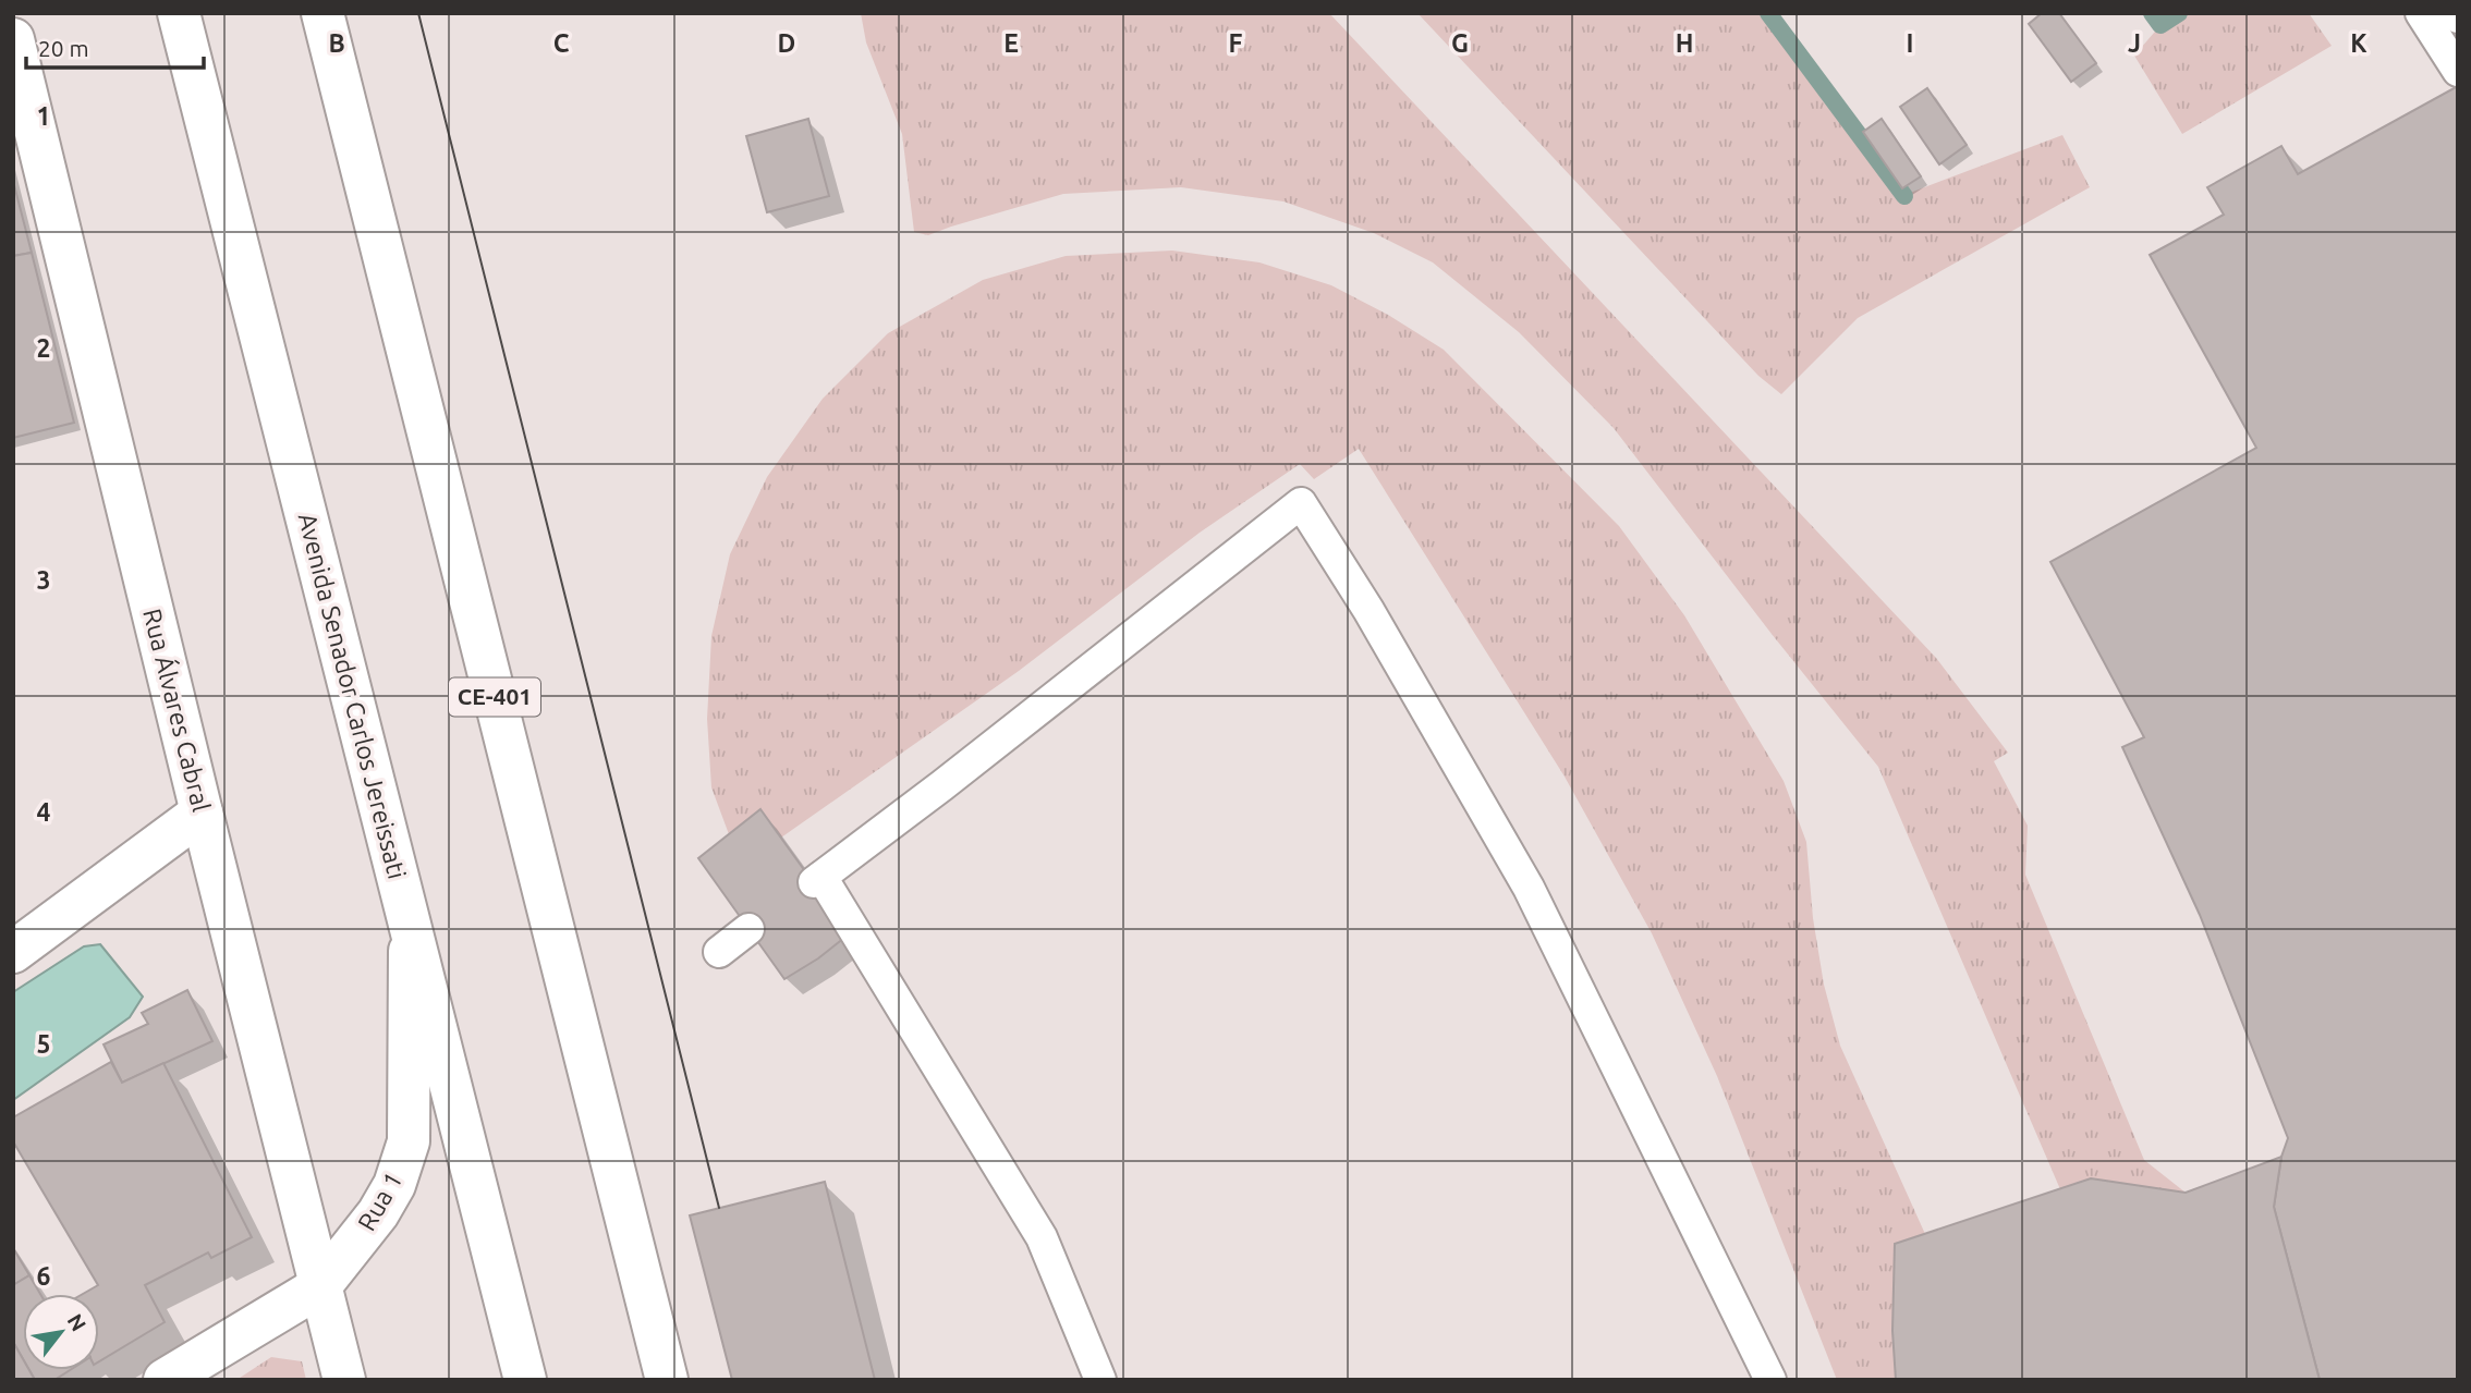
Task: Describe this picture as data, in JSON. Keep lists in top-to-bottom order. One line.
{"streets":{"main road":["Avenida Senador Carlos Jereissati","CE-401","Rua Álvares Cabral","Rua 1"]},"crossings":[["Avenida Senador Carlos Jereissati","Rua 1"],["Rua Álvares Cabral","Rua 1"]],"scale_bar":"20 m","north":"top right","grid":{"columns":["B","C","D","E","F","G","H","I","J","K"],"rows":["1","2","3","4","5","6"]}}
